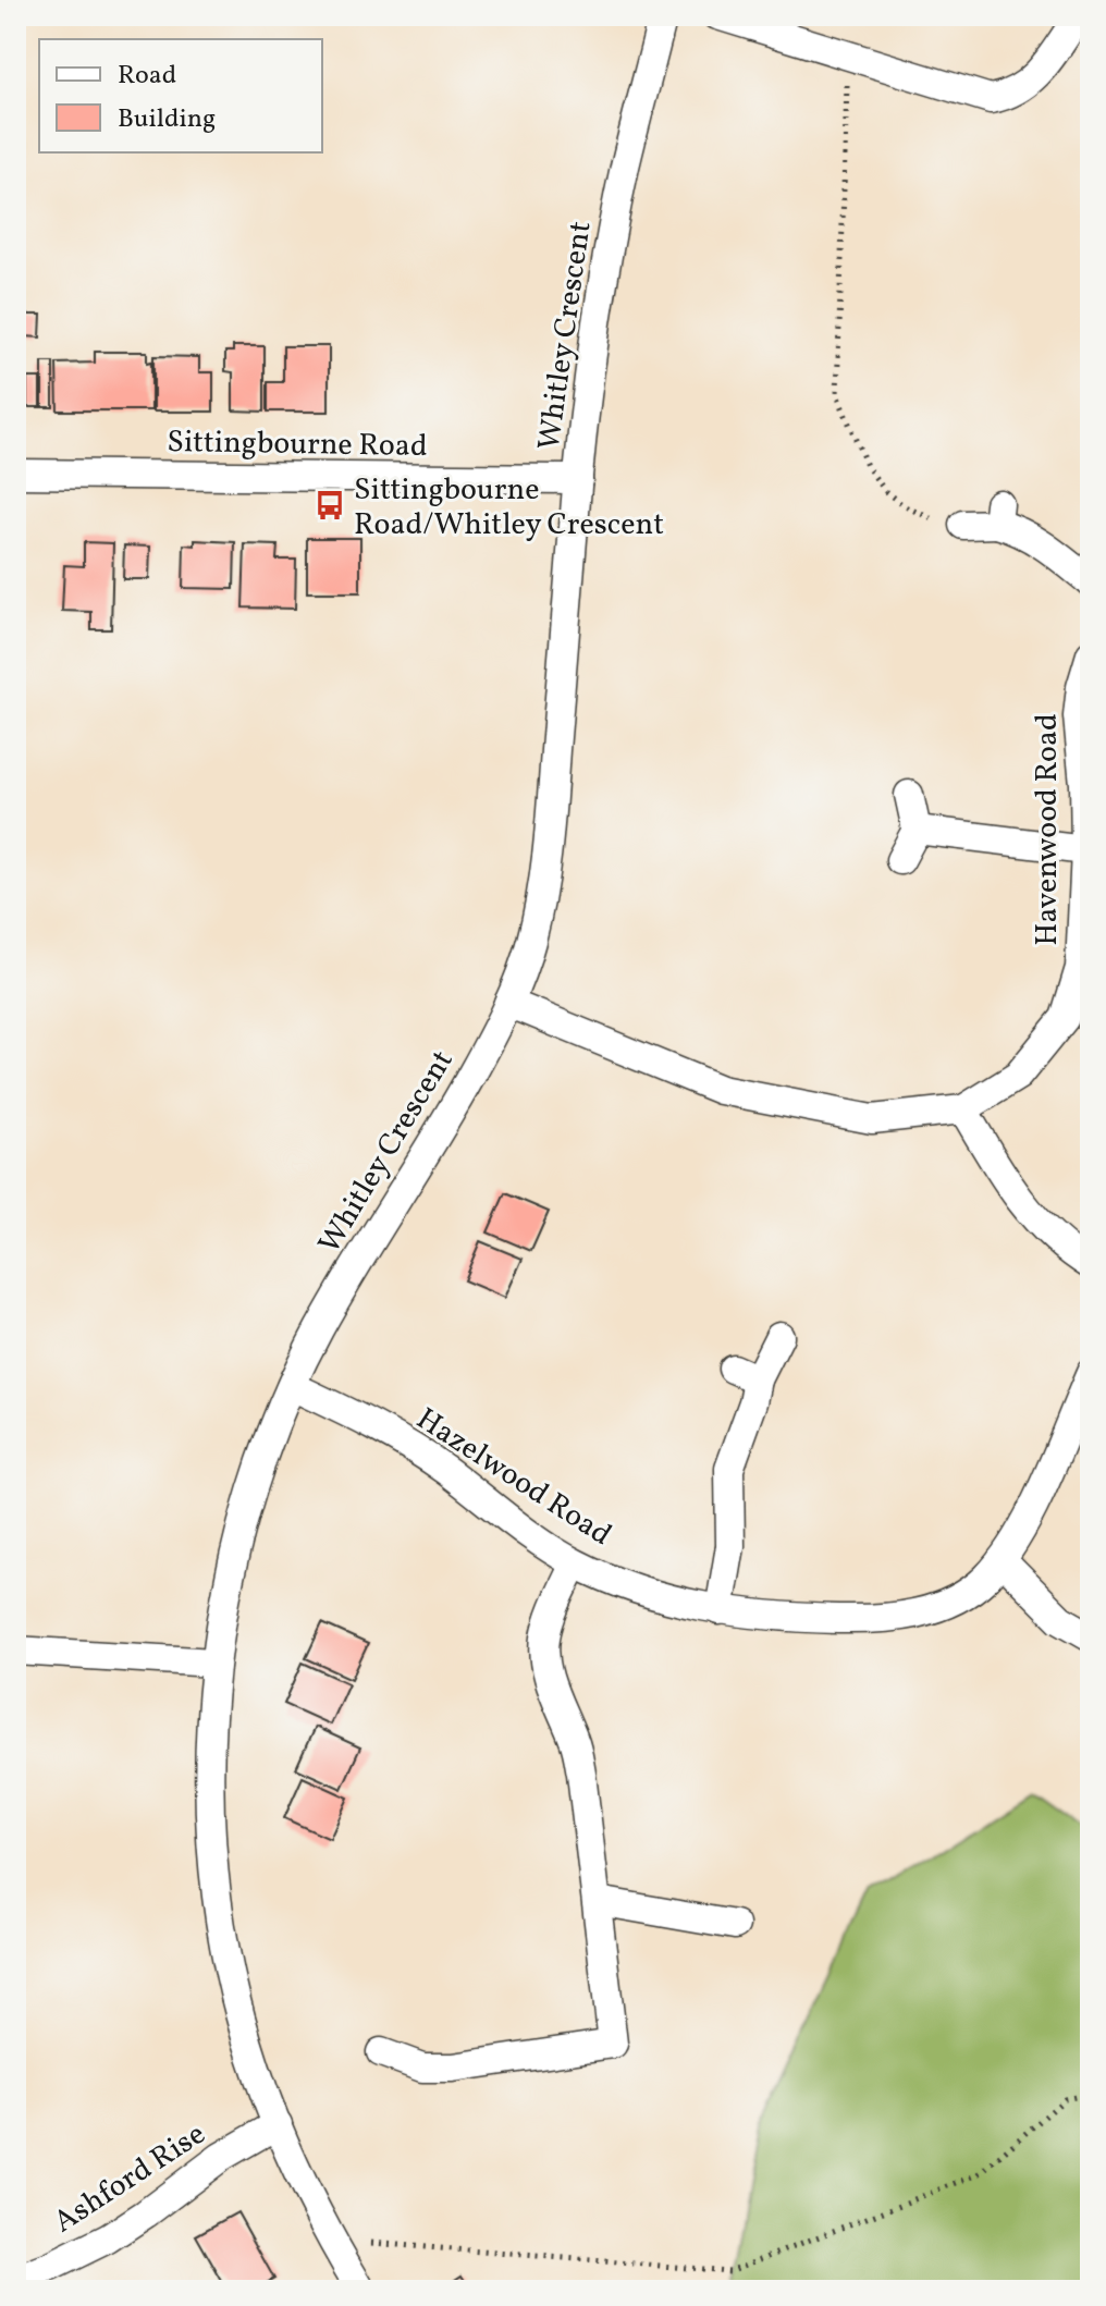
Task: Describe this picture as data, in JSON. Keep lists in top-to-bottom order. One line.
{"streets":{"street":["Whitley Crescent","Sittingbourne Road","Havenwood Road","Hazelwood Road","Ashford Rise"]},"crossings":[["Whitley Crescent","Sittingbourne Road"],["Whitley Crescent","Havenwood Road"],["Whitley Crescent","Hazelwood Road"],["Whitley Crescent","Ashford Rise"]],"places":{"bus stop":["Sittingbourne Road/Whitley Crescent"]},"legend":["Road","Building"]}
